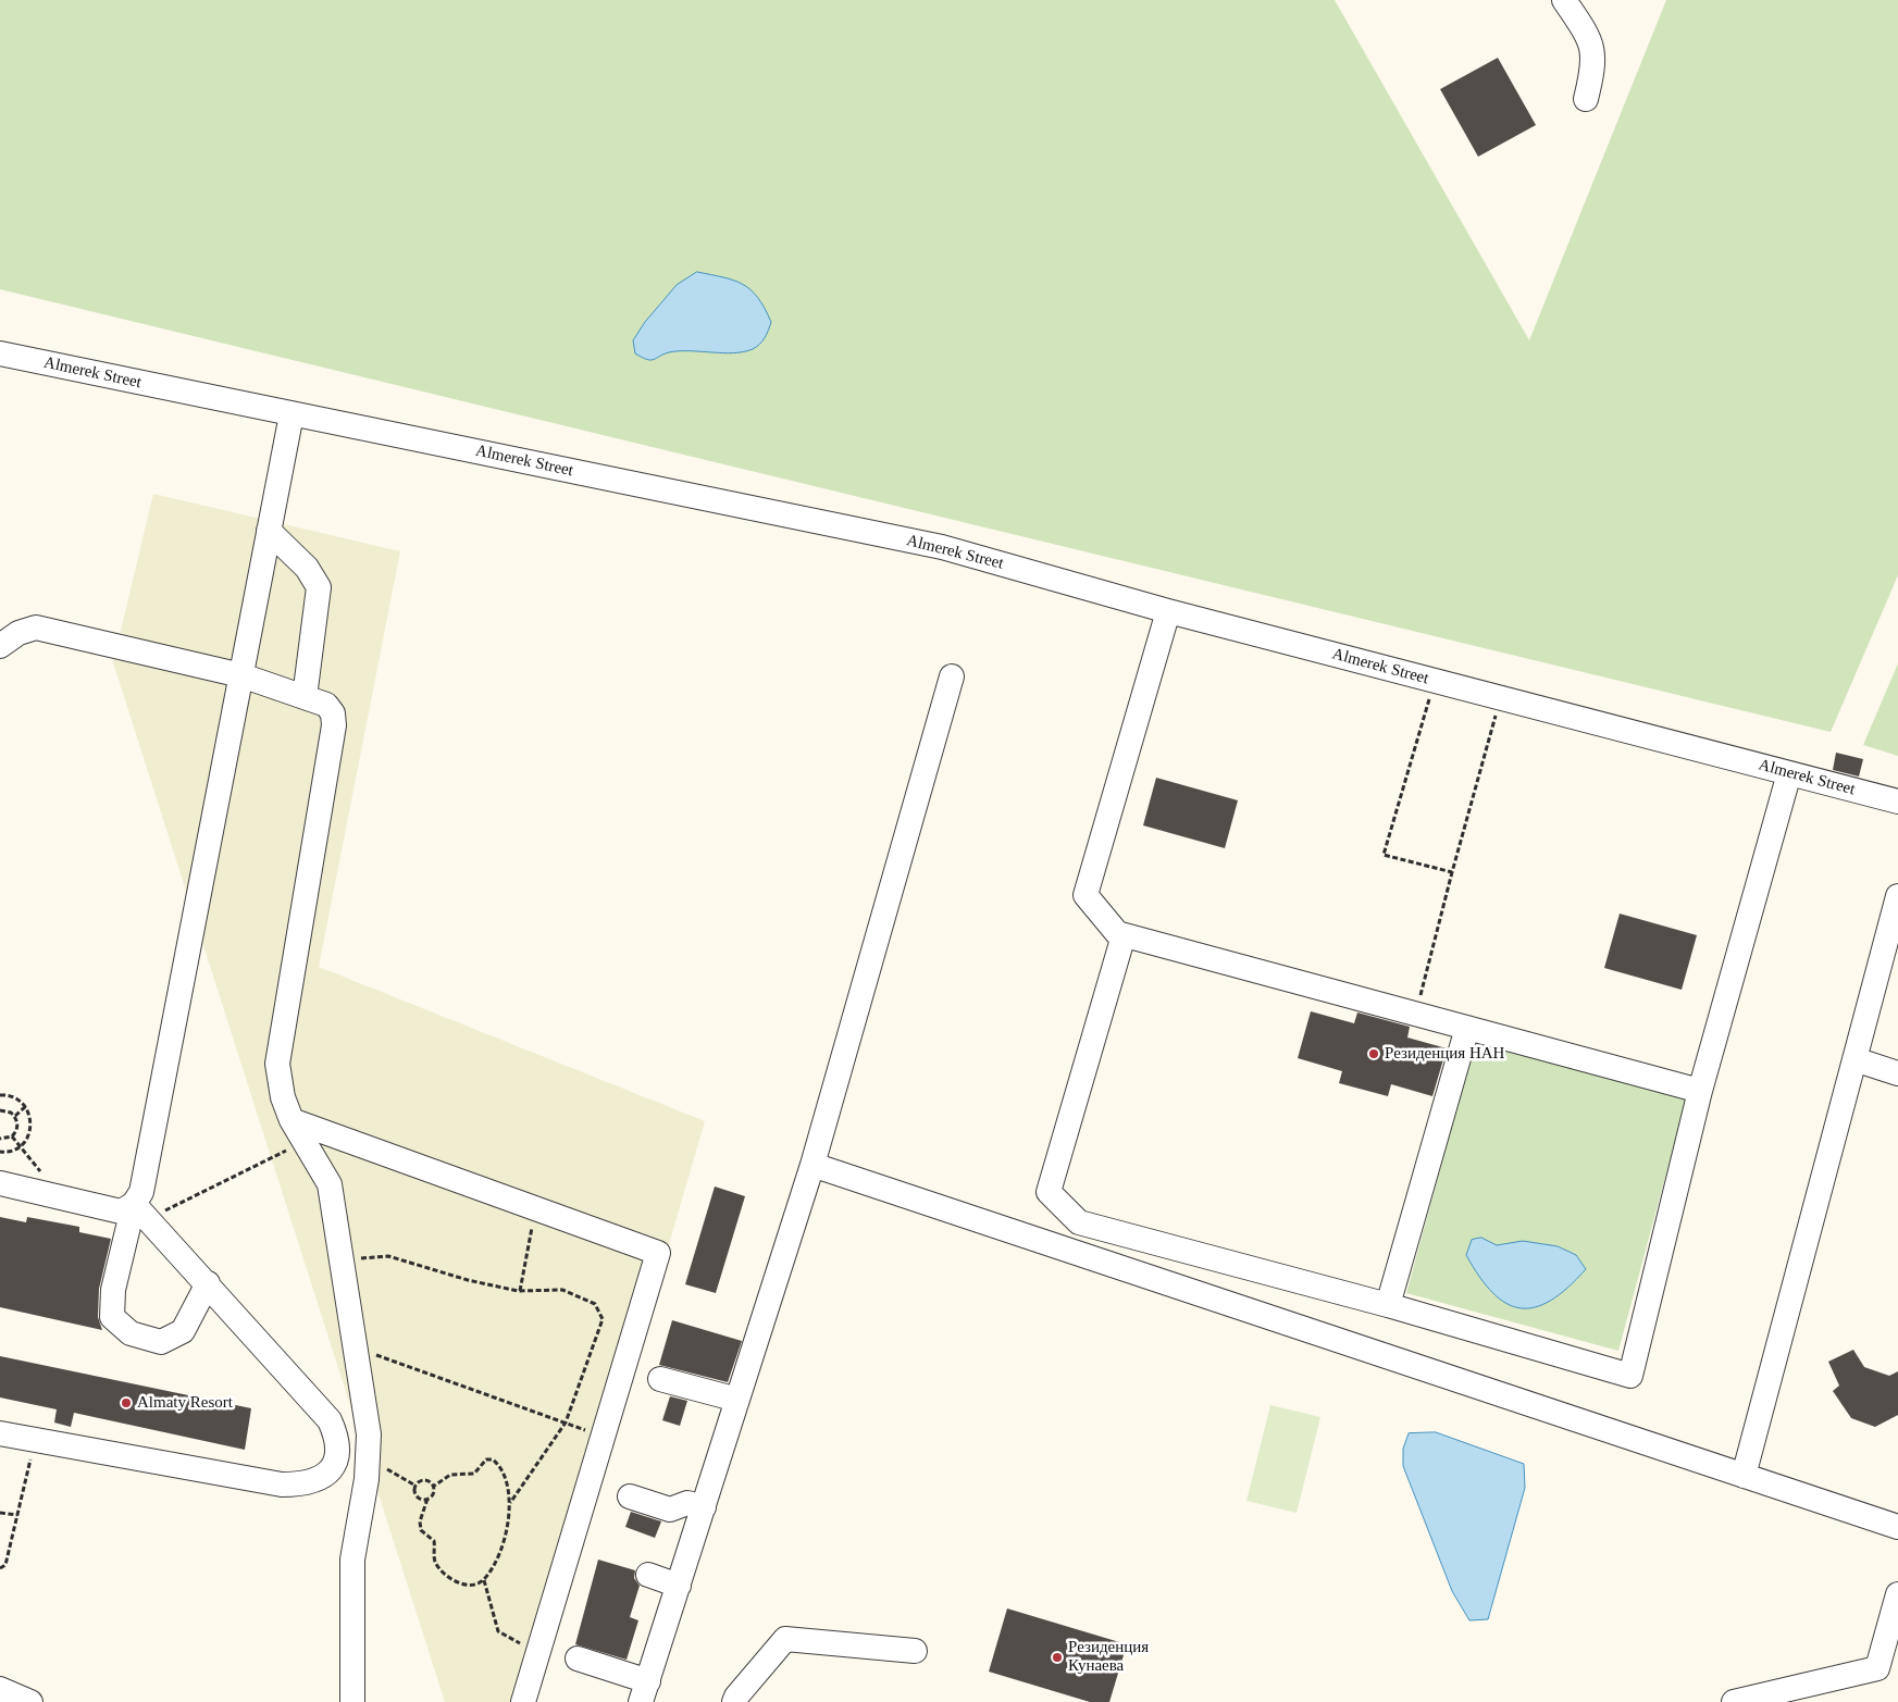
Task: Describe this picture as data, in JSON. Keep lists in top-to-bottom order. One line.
{"streets":{"street":["Almerek Street"]},"places":["Резиденция НАН","Almaty Resort","Резиденция Кунаева"]}
